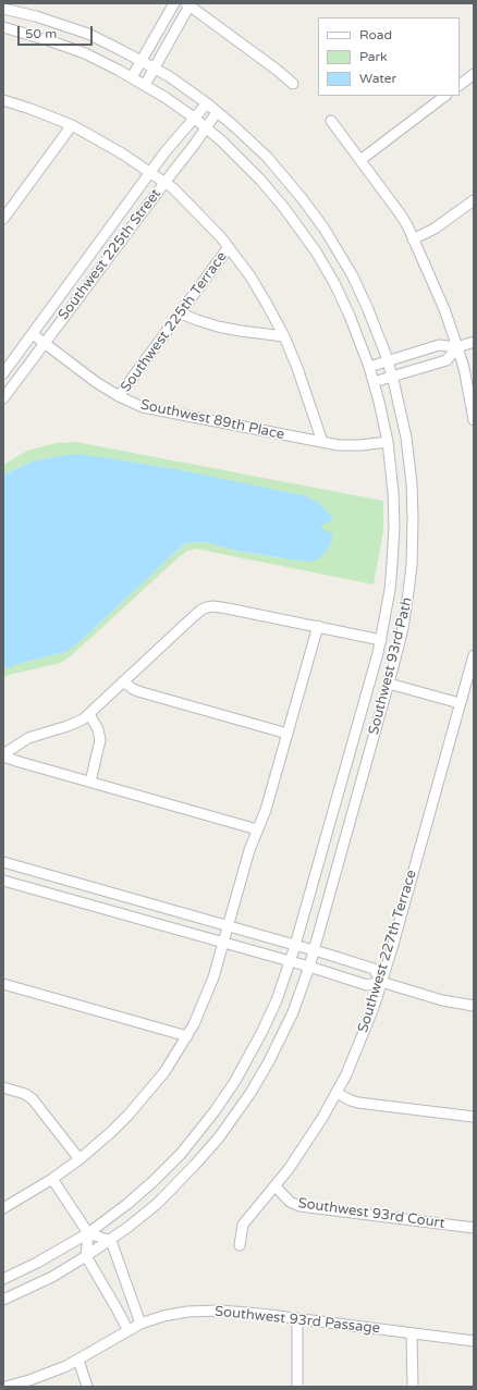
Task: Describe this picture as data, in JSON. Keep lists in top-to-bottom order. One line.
{"streets":{"street":["Southwest 225th Street","Southwest 225th Terrace","Southwest 89th Place","Southwest 93rd Path","Southwest 227th Terrace","Southwest 93rd Court","Southwest 93rd Passage"]},"crossings":[["Southwest 225th Street","Southwest 89th Place"],["Southwest 225th Street","Southwest 93rd Path"],["Southwest 225th Terrace","Southwest 89th Place"],["Southwest 89th Place","Southwest 93rd Path"],["Southwest 227th Terrace","Southwest 93rd Court"]],"legend":["Road","Park","Water"],"scale_bar":"50 m"}
